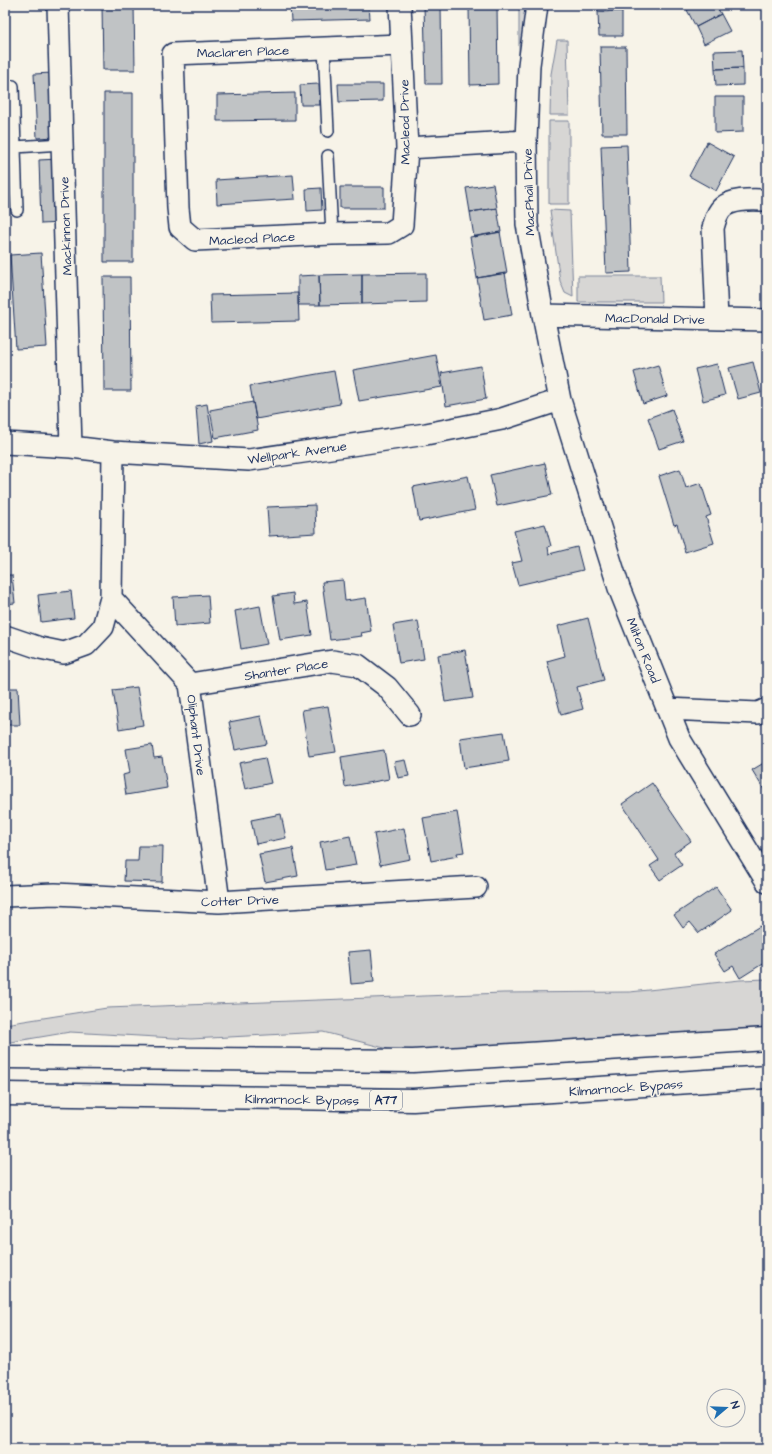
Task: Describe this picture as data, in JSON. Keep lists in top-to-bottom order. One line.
{"streets":{"highway":["Kilmarnock Bypass","A77"],"street":["Maclaren Place","Macleod Drive","MacPhail Drive","Mackinnon Drive","Macleod Place","MacDonald Drive","Wellpark Avenue","Milton Road","Shanter Place","Oliphant Drive","Cotter Drive"]},"crossings":[["Maclaren Place","Macleod Drive"],["Maclaren Place","Macleod Place"],["Macleod Drive","Macleod Place"],["MacPhail Drive","MacDonald Drive"],["MacPhail Drive","Wellpark Avenue"],["MacPhail Drive","Milton Road"],["Mackinnon Drive","Wellpark Avenue"],["Wellpark Avenue","Milton Road"],["Shanter Place","Oliphant Drive"],["Oliphant Drive","Cotter Drive"]],"north":"right"}
